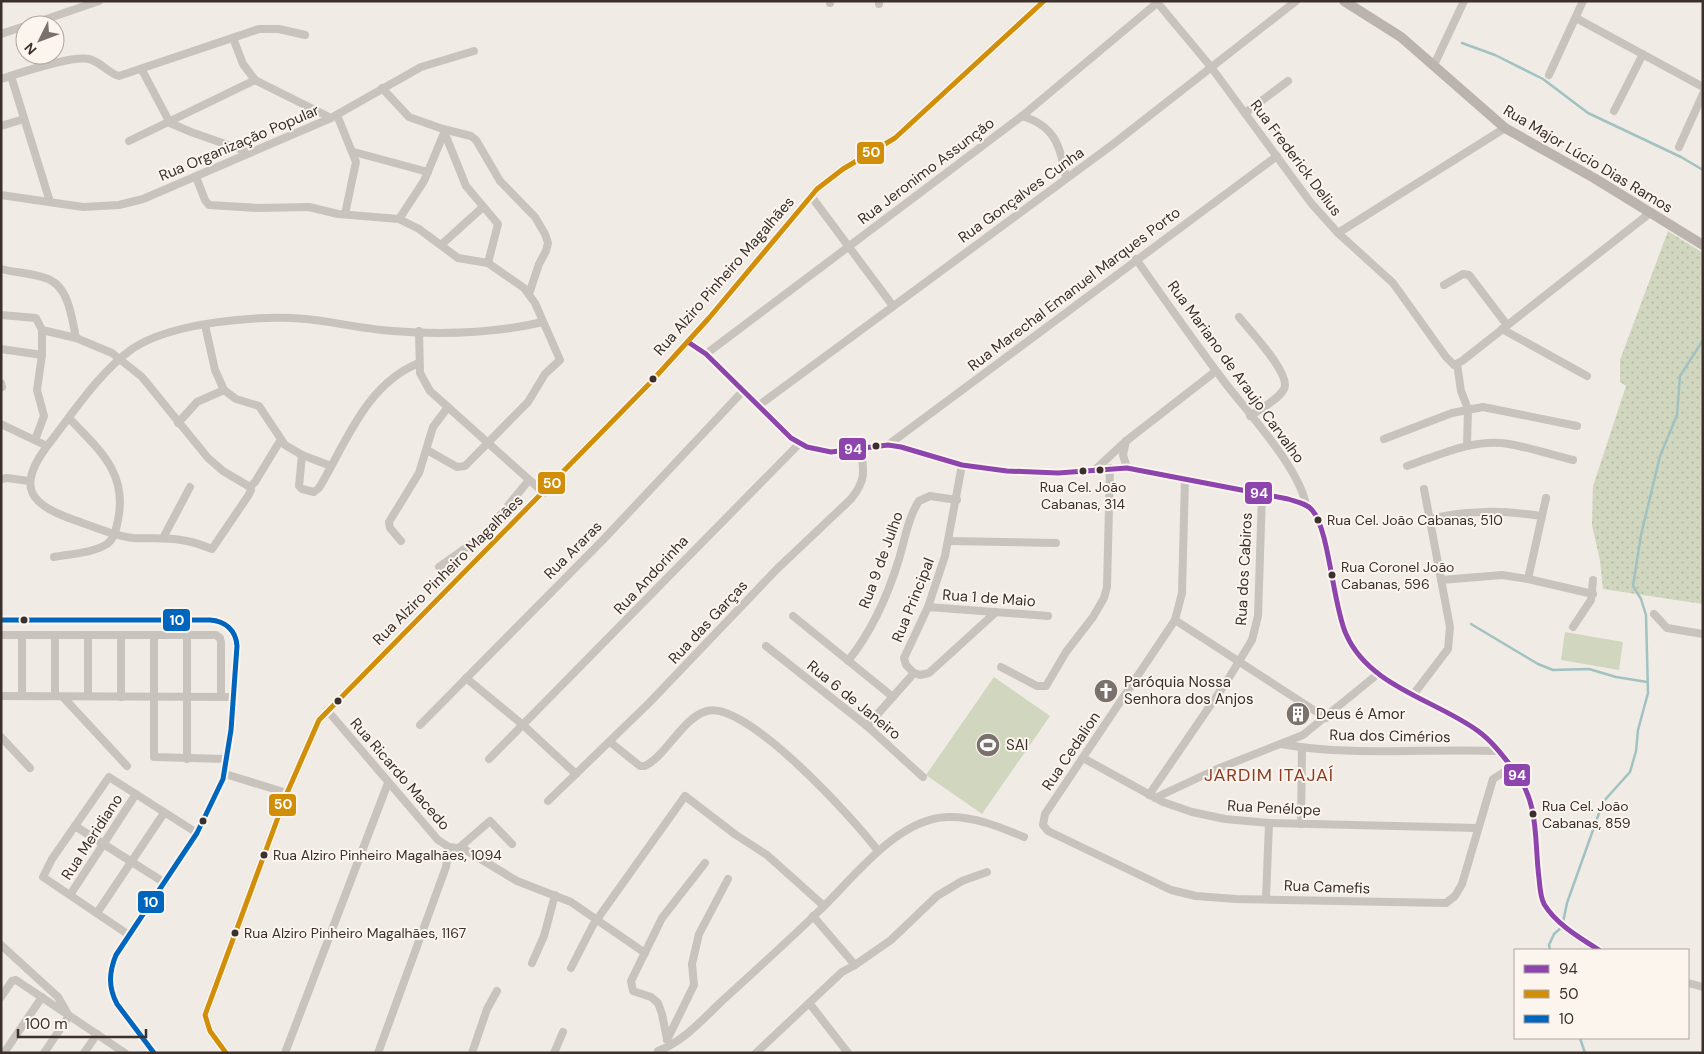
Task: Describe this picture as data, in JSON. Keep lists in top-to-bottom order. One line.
{"streets":{"main road":["Rua Major Lúcio Dias Ramos"],"street":["Rua Organização Popular","Rua Frederick Delius","Rua Jeronimo Assunção","Rua Gonçalves Cunha","Rua Alziro Pinheiro Magalhães","Rua Marechal Emanuel Marques Porto","Rua Mariano de Araujo Carvalho","Rua Araras","Rua 9 de Julho","Rua dos Cabiros","Rua Andorinha","Rua 1 de Maio","Rua Principal","Rua das Garças","Rua 6 de Janeiro","Rua dos Cimérios","Rua Cedalion","Rua Ricardo Macedo","Rua Penélope","Rua Meridiano","Rua Camefis"]},"crossings":[["Rua Frederick Delius","Rua Jeronimo Assunção"],["Rua Frederick Delius","Rua Gonçalves Cunha"],["Rua Frederick Delius","Rua Marechal Emanuel Marques Porto"],["Rua Alziro Pinheiro Magalhães","Rua Ricardo Macedo"],["Rua Marechal Emanuel Marques Porto","Rua Mariano de Araujo Carvalho"],["Rua Mariano de Araujo Carvalho","Rua dos Cimérios"],["Rua Mariano de Araujo Carvalho","Rua Camefis"],["Rua 9 de Julho","Rua Principal"],["Rua dos Cabiros","Rua Penélope"],["Rua 1 de Maio","Rua Principal"],["Rua Cedalion","Rua Penélope"],["Rua Cedalion","Rua Camefis"],["Rua Penélope","Rua Camefis"]],"districts":["JARDIM ITAJAÍ"],"places":{"other":["Rua Cel. João Cabanas, 314","Rua Cel. João Cabanas, 510","Rua Coronel João Cabanas, 596","Rua Cel. João Cabanas, 859","Rua Alziro Pinheiro Magalhães, 1094","Rua Alziro Pinheiro Magalhães, 1167"],"church":["Paróquia Nossa Senhora dos Anjos"],"building":["Deus é Amor"],"sports":["SAI"]},"lines":["transit line 50","transit line 94","transit line 10"],"legend":["94","50","10"],"scale_bar":"100 m","north":"bottom left"}
